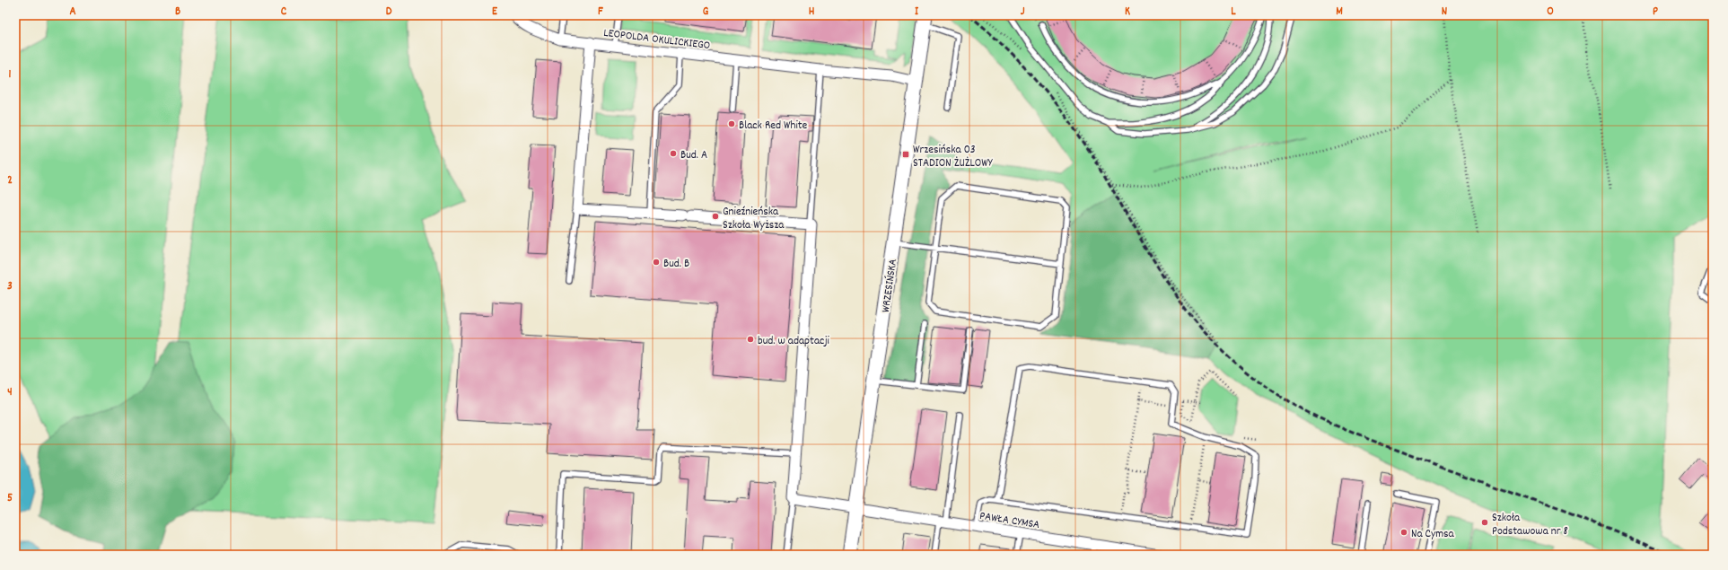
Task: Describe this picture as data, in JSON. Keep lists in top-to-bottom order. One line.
{"streets":{"street":["LEOPOLDA OKULICKIEGO","WRZESIŃSKA","PAWŁA CYMSA"]},"crossings":[["LEOPOLDA OKULICKIEGO","WRZESIŃSKA"],["WRZESIŃSKA","PAWŁA CYMSA"]],"places":{"other":["Black Red White","Bud. A","Gnieźnieńska Szkoła Wyższa","Bud. B","bud. w adaptacji","Szkoła Podstawowa nr 8","Na Cymsa"],"transit":["Wrzesińska 03 STADION ŻUŻLOWY"]},"grid":{"columns":["A","B","C","D","E","F","G","H","I","J","K","L","M","N","O","P"],"rows":["1","2","3","4","5"]}}
